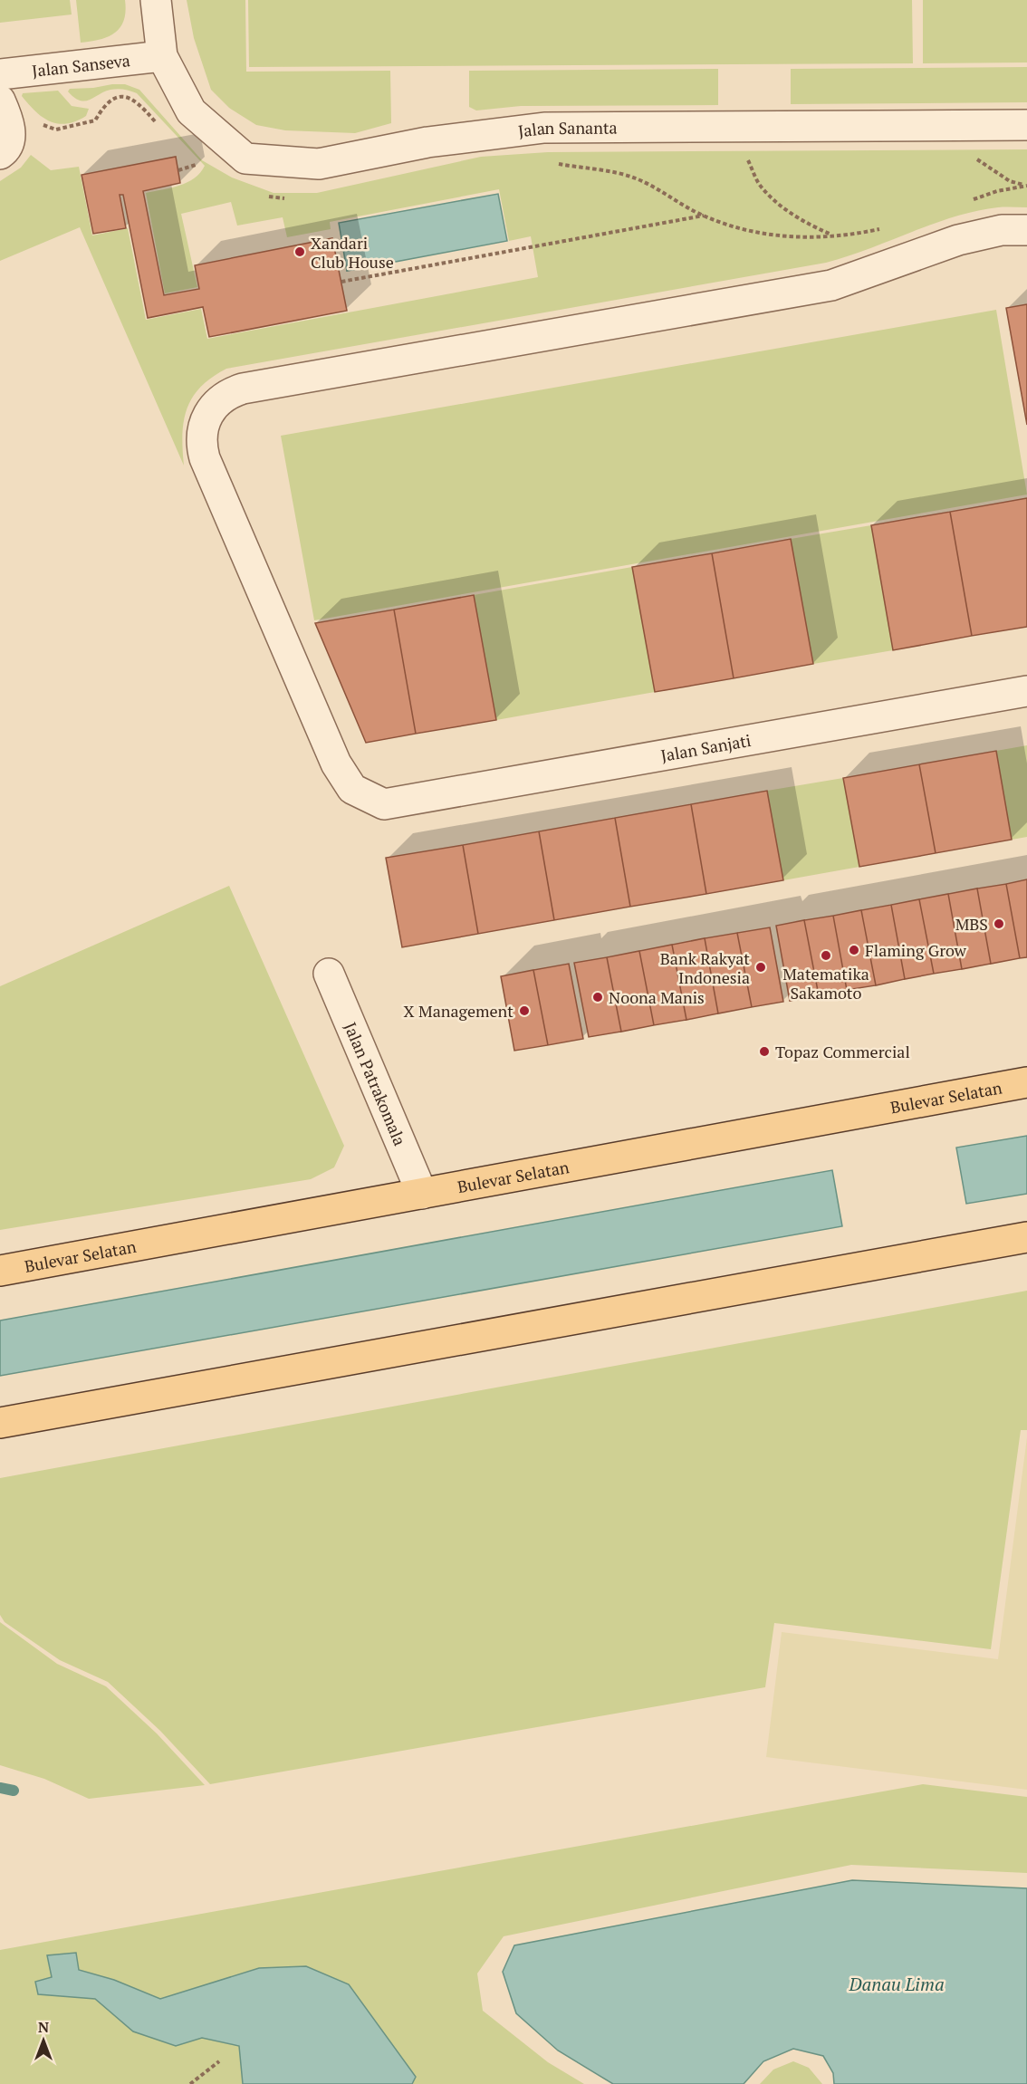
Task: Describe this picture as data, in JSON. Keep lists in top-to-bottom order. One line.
{"streets":{"main road":["Bulevar Selatan"],"street":["Jalan Sanseva","Jalan Sananta","Jalan Sanjati","Jalan Patrakomala"]},"crossings":[["Jalan Sanseva","Jalan Sananta"],["Jalan Patrakomala","Bulevar Selatan"]],"water":["Danau Lima"],"places":["Xandari Club House","MBS","Flaming Grow","Matematika Sakamoto","Bank Rakyat Indonesia","Noona Manis","X Management","Topaz Commercial"],"north":"top"}
